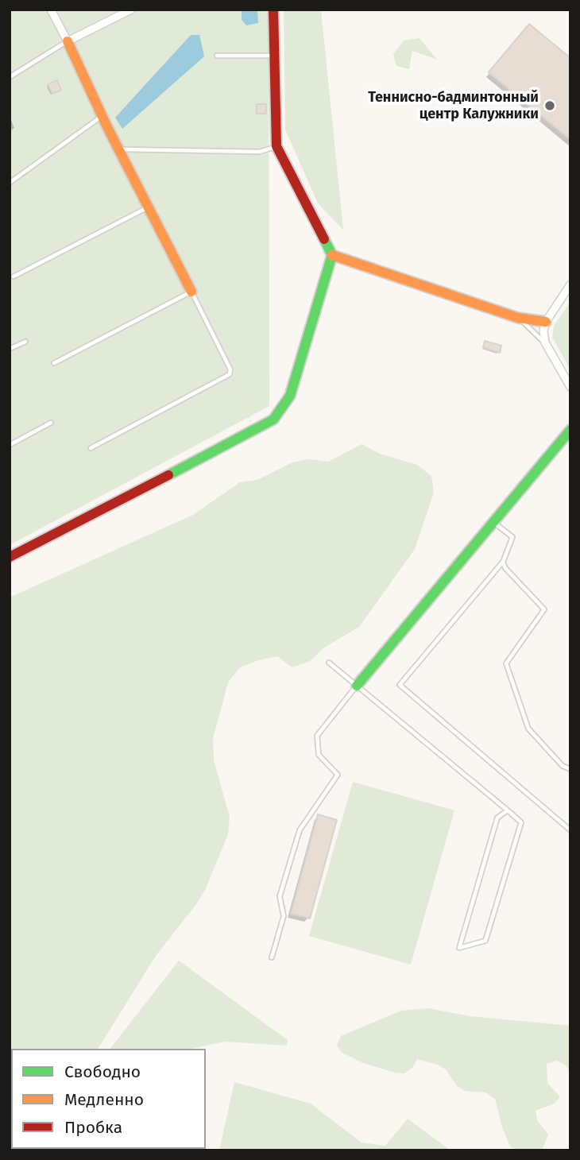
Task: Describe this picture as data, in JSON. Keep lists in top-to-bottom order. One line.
{"places":["Теннисно-бадминтонный центр Калужники"],"legend":["Свободно","Медленно","Пробка"]}
